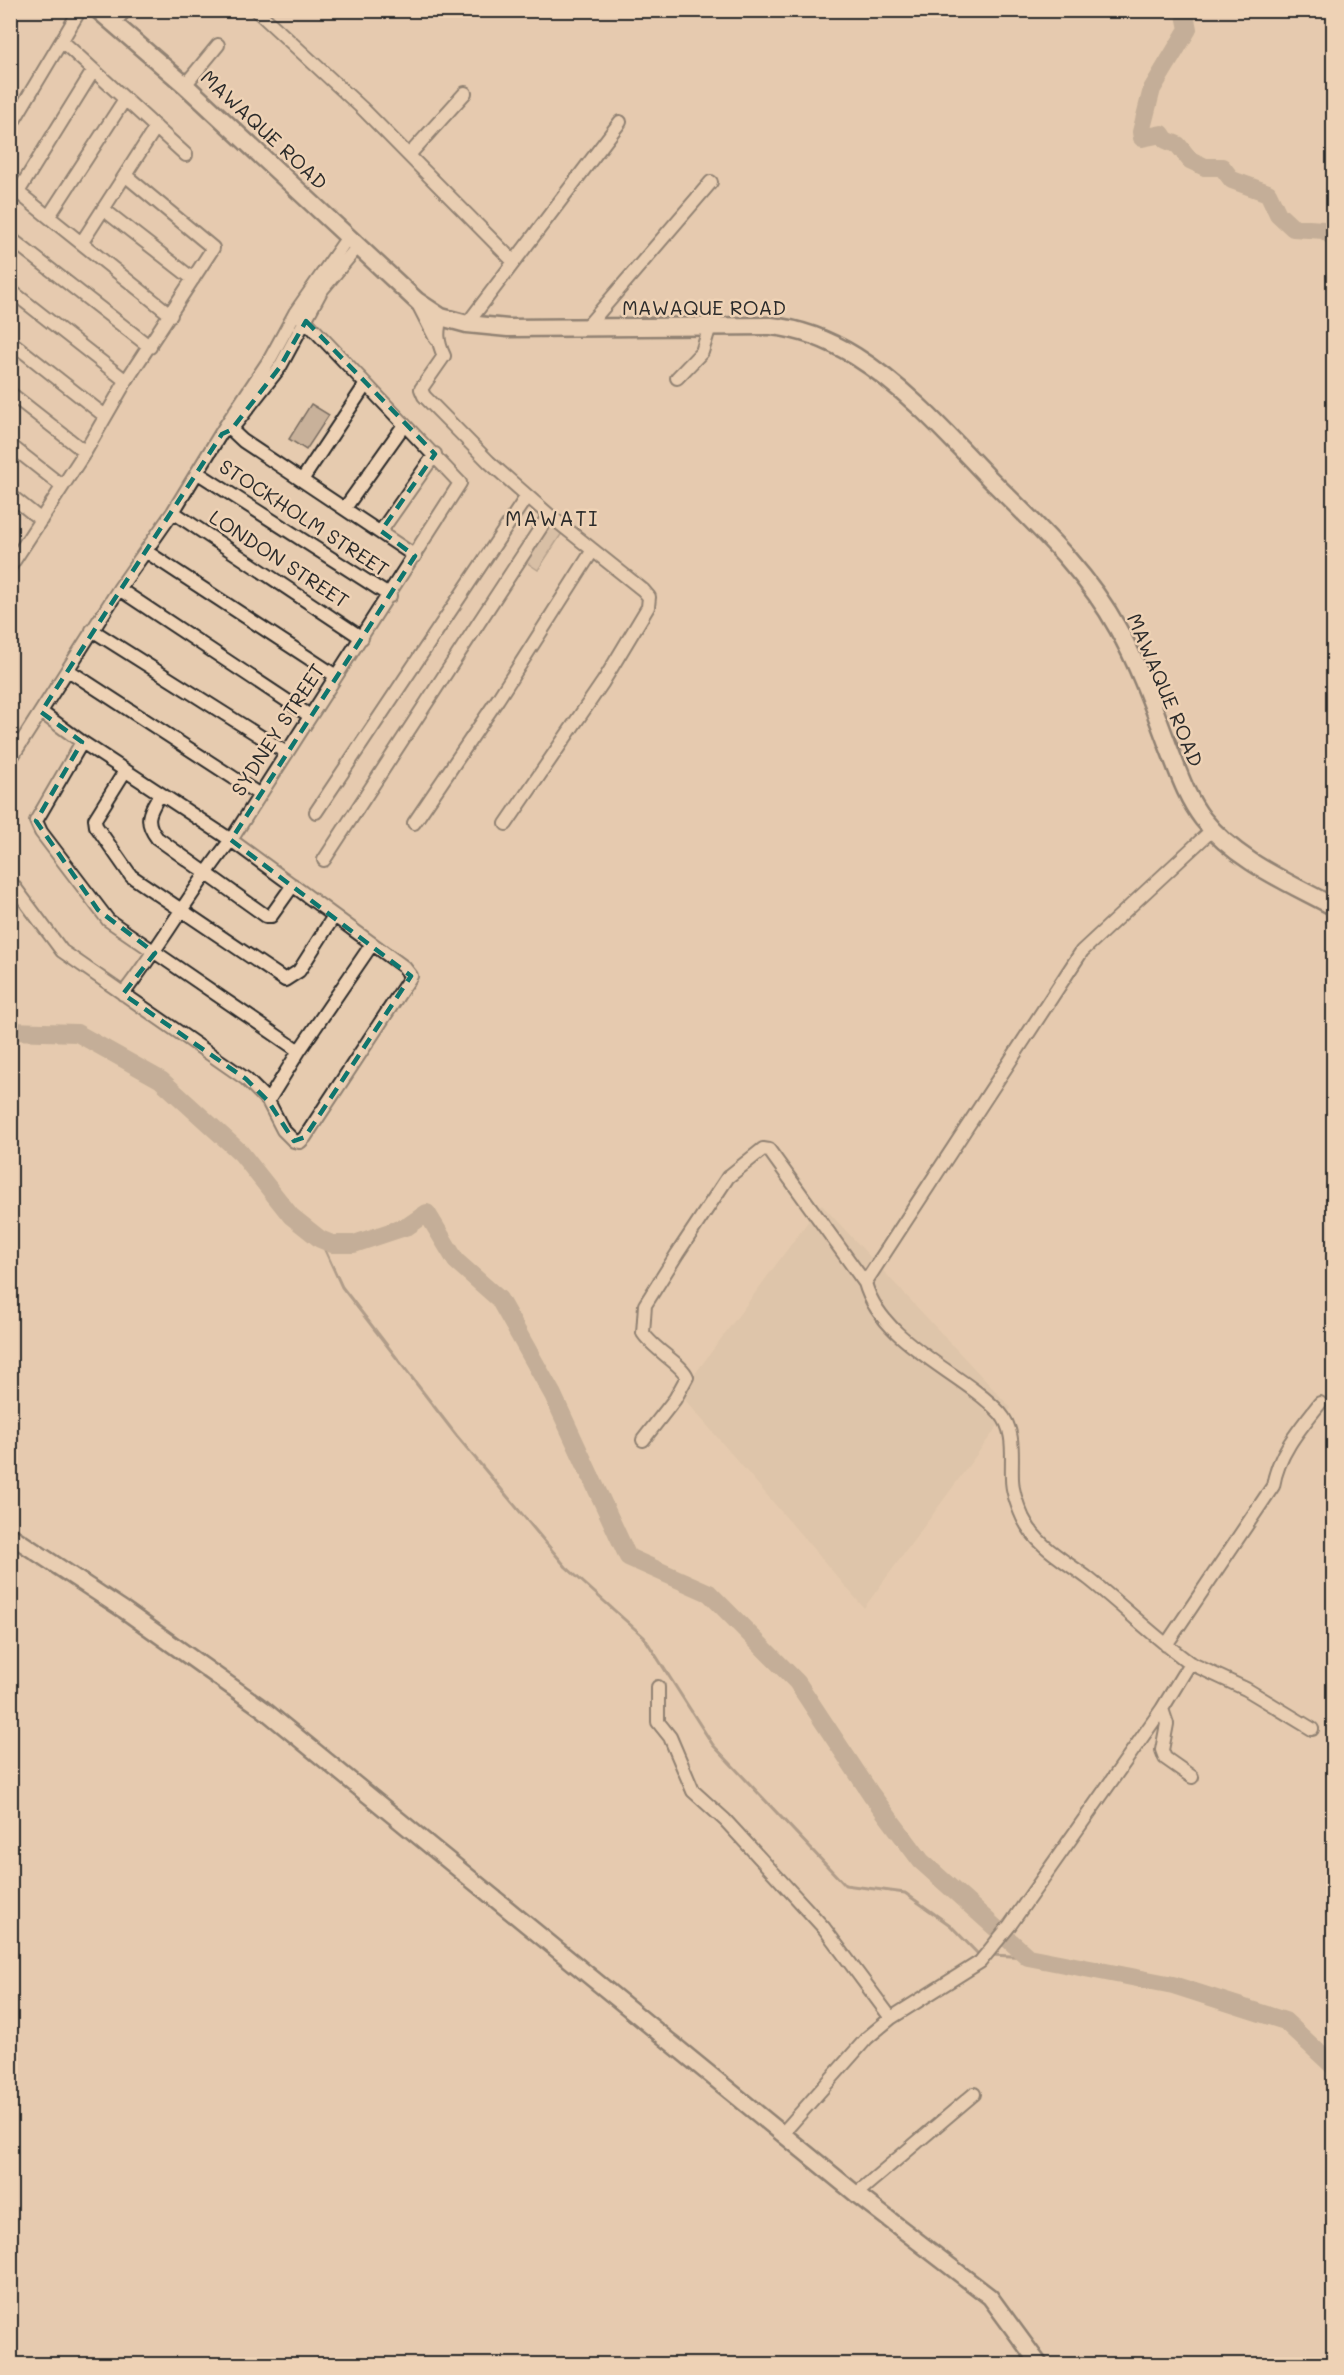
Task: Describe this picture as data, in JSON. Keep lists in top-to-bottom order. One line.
{"streets":{"main road":["MAWAQUE ROAD"],"street":["STOCKHOLM STREET","LONDON STREET","SYDNEY STREET"]},"crossings":[["STOCKHOLM STREET","SYDNEY STREET"],["LONDON STREET","SYDNEY STREET"]],"districts":["MAWATI"]}
